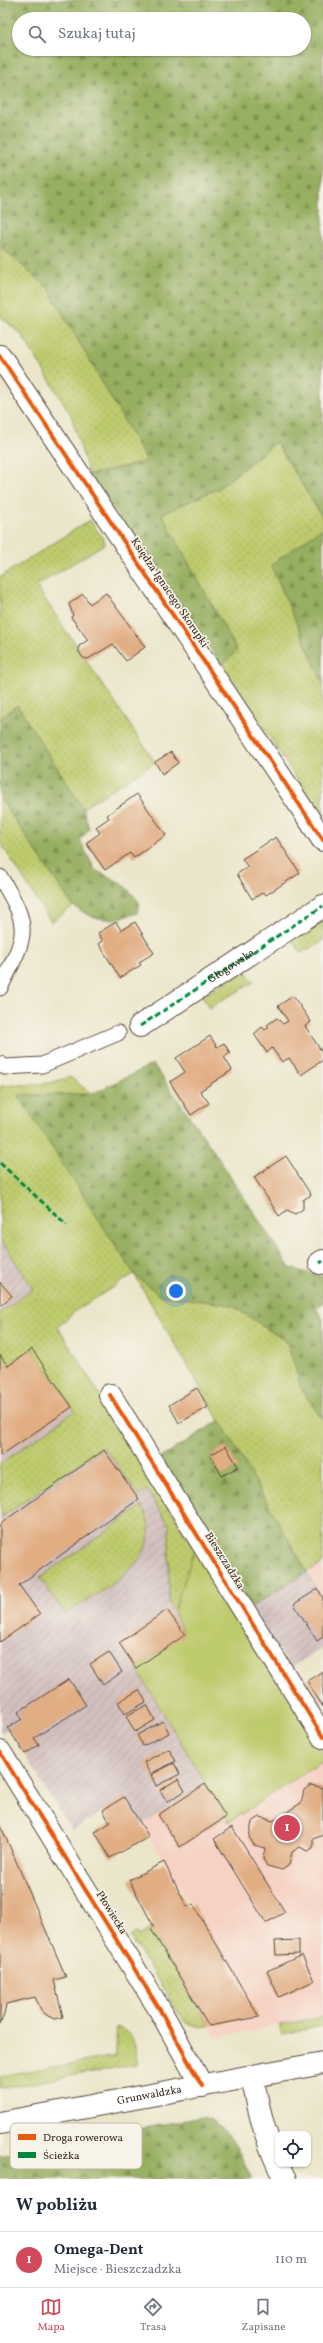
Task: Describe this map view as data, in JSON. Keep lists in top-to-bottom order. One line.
{"streets":{"street":["Księdza Ignacego Skorupki","Głogowska","Bieszczadzka","Płowiecka","Grunwaldzka"]},"crossings":[["Płowiecka","Grunwaldzka"]],"legend":["Droga rowerowa","Ścieżka"],"page":{"search":"Szukaj tutaj","pins":"1","heading":"W pobliżu","list":[{"mark":"1","name":"Omega-Dent","note":"Miejsce · Bieszczadzka","value":"110 m"}],"nav":["Mapa","Trasa","Zapisane"]}}
